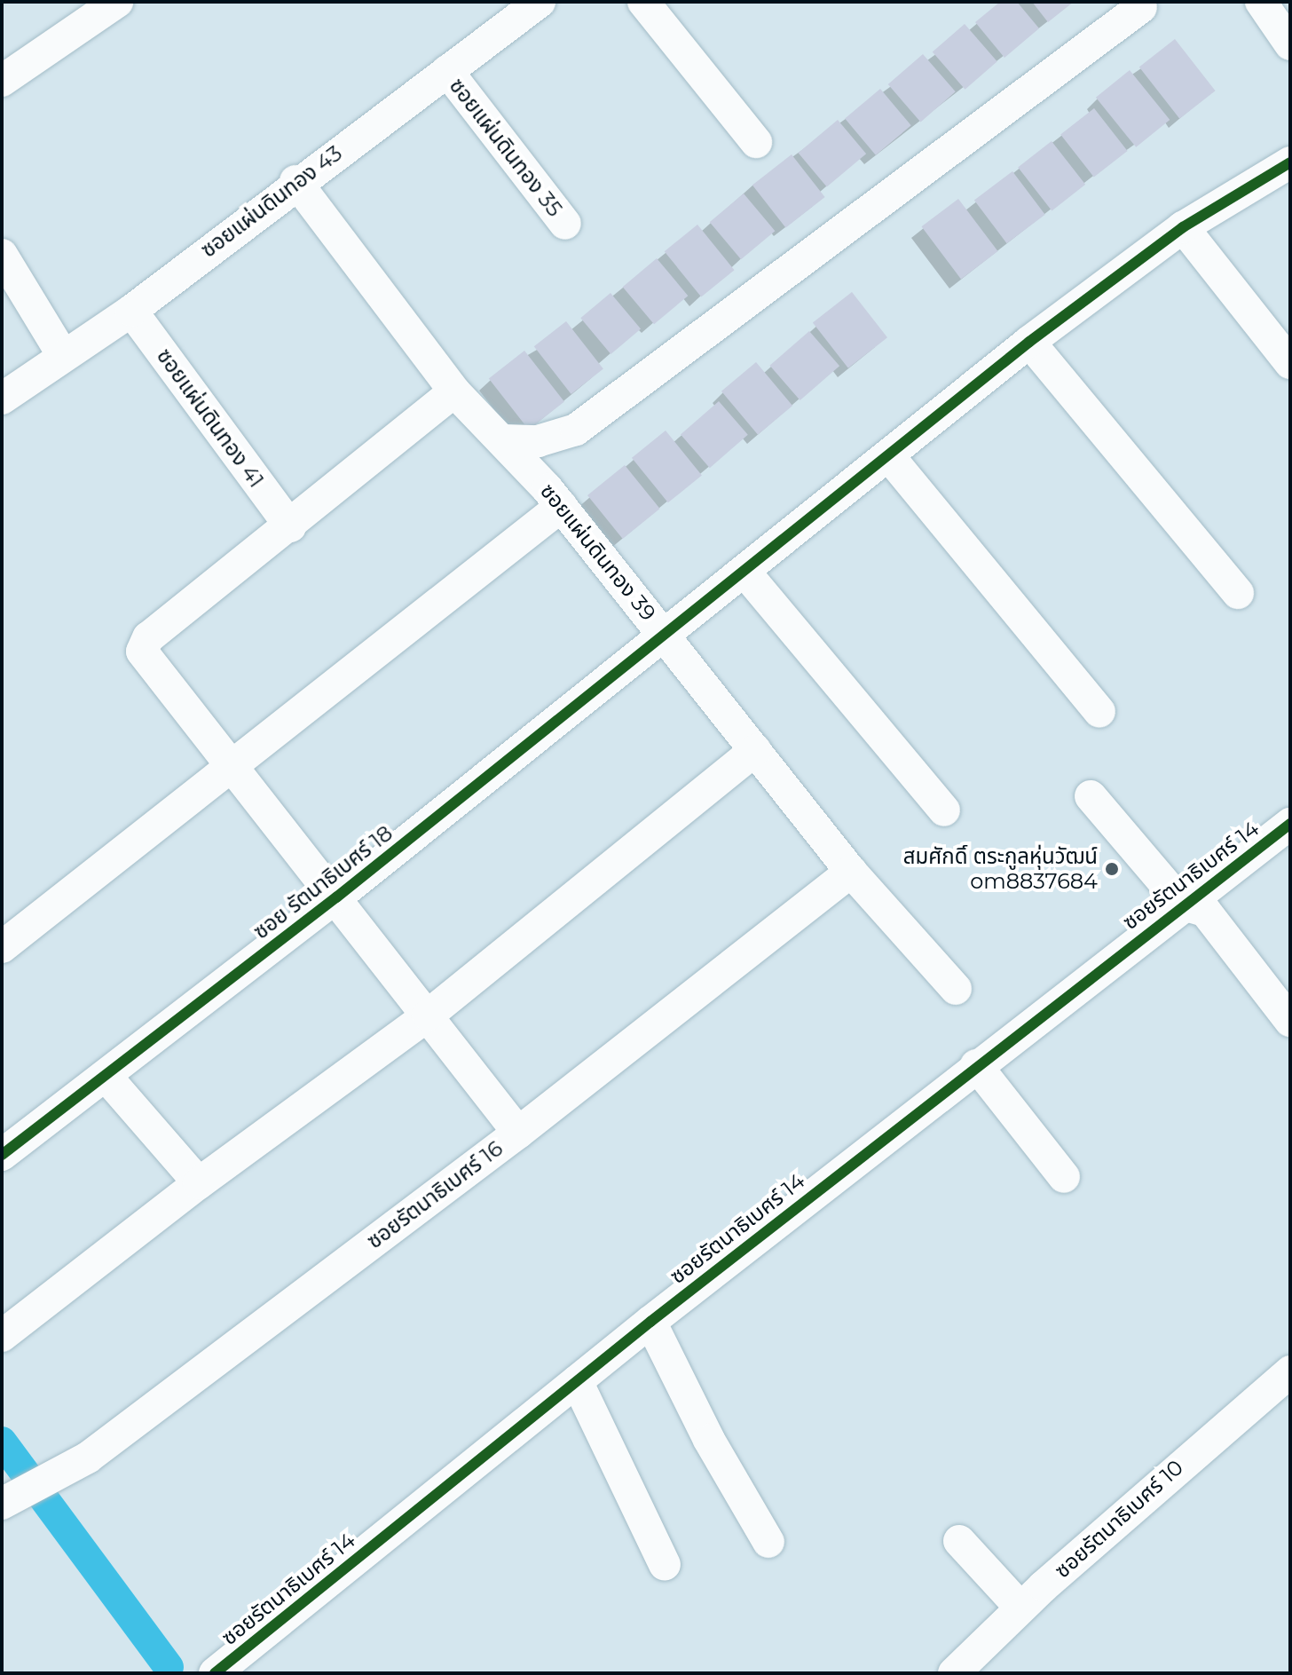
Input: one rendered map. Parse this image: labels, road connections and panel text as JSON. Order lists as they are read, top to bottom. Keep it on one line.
{"streets":{"street":["ซอยแผ่นดินทอง 35","ซอยแผ่นดินทอง 43","ซอยแผ่นดินทอง 41","ซอยแผ่นดินทอง 39","ซอยรัตนาธิเบศร์ 14","ซอย รัตนาธิเบศร์ 18","ซอยรัตนาธิเบศร์ 16","ซอยรัตนาธิเบศร์ 10"]},"crossings":[["ซอยแผ่นดินทอง 35","ซอยแผ่นดินทอง 43"],["ซอยแผ่นดินทอง 43","ซอยแผ่นดินทอง 41"],["ซอยแผ่นดินทอง 43","ซอยแผ่นดินทอง 39"],["ซอยแผ่นดินทอง 39","ซอย รัตนาธิเบศร์ 18"],["ซอยแผ่นดินทอง 39","ซอยรัตนาธิเบศร์ 16"]],"places":["สมศักดิ์ ตระกูลหุ่นวัฒน์ om8837684"]}
